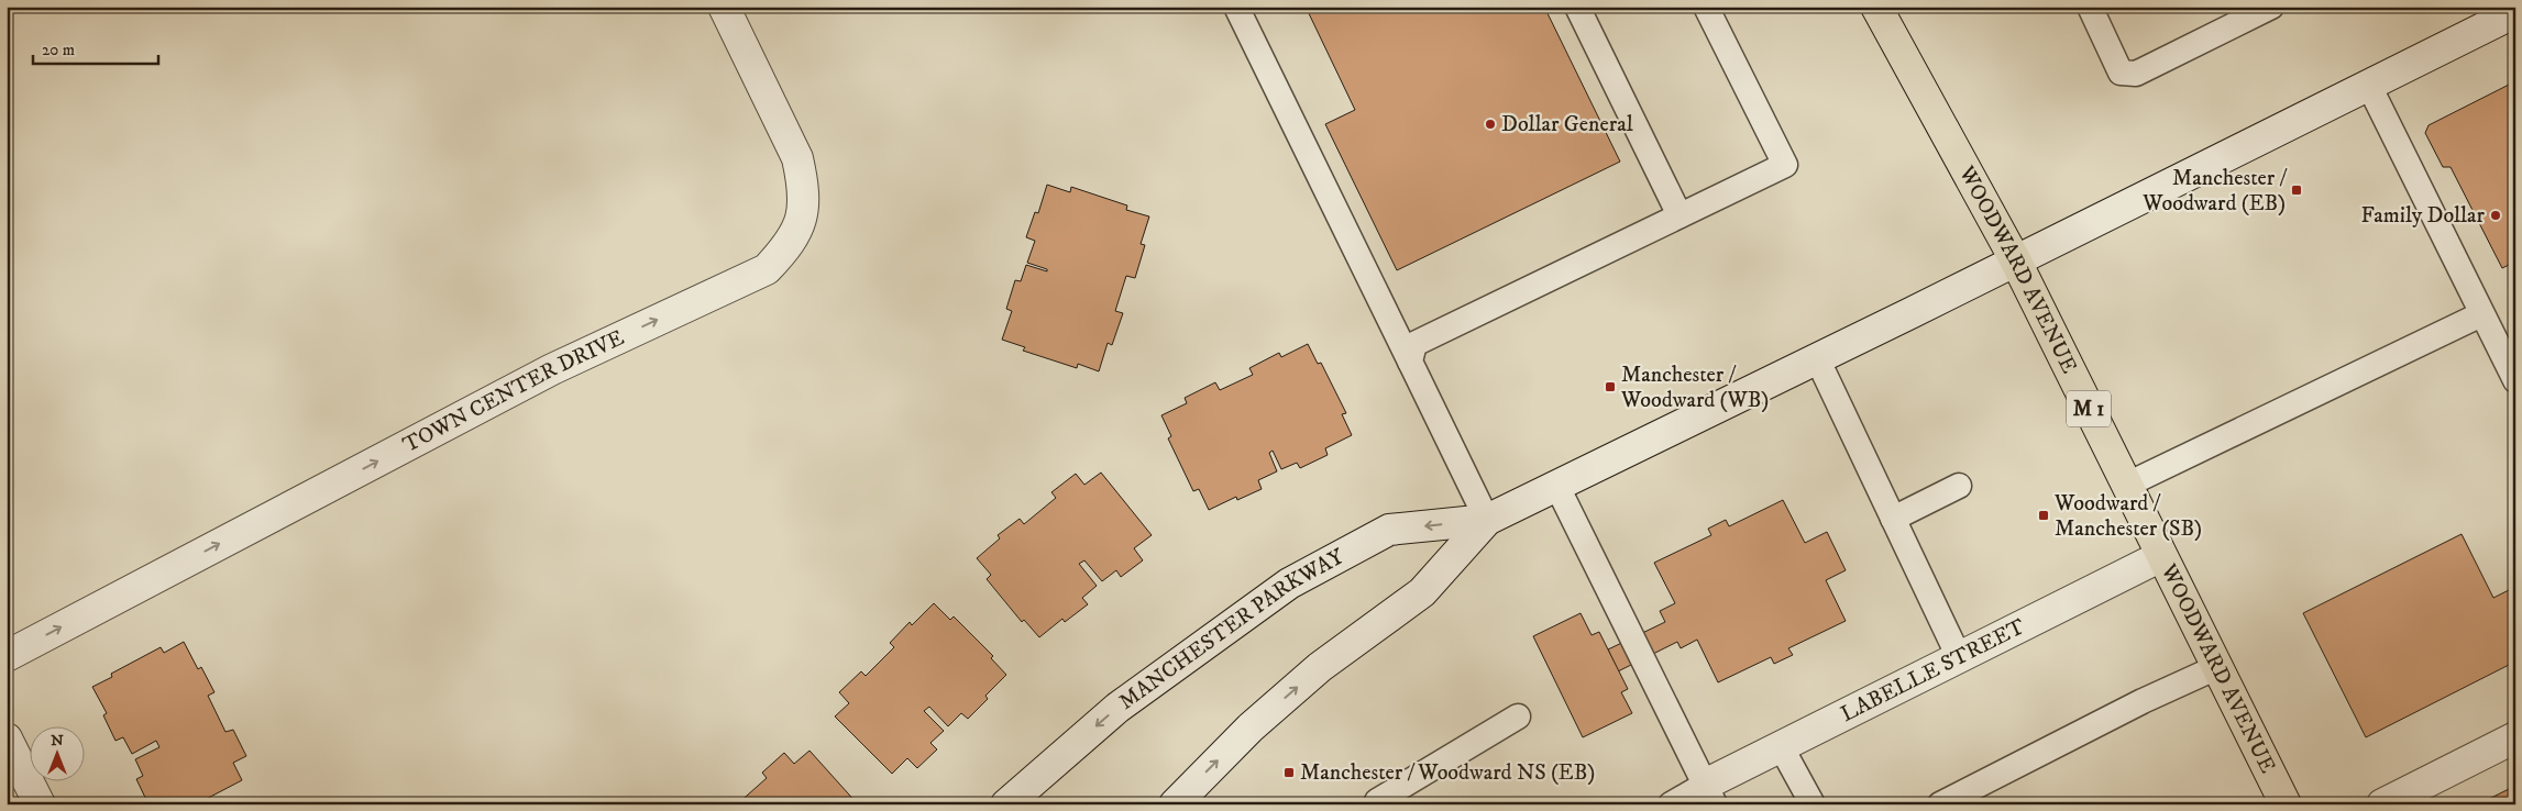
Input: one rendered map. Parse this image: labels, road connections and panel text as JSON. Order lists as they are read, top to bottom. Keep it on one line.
{"streets":{"main road":["WOODWARD AVENUE","M 1"],"street":["TOWN CENTER DRIVE","MANCHESTER PARKWAY","LABELLE STREET"]},"crossings":[["WOODWARD AVENUE","MANCHESTER PARKWAY"],["WOODWARD AVENUE","LABELLE STREET"]],"one_way":["TOWN CENTER DRIVE"],"places":{"other":["Dollar General","Family Dollar"],"transit":["Manchester / Woodward (EB)","Manchester / Woodward (WB)","Woodward / Manchester (SB)","Manchester / Woodward NS (EB)"]},"scale_bar":"20 m","north":"top"}
